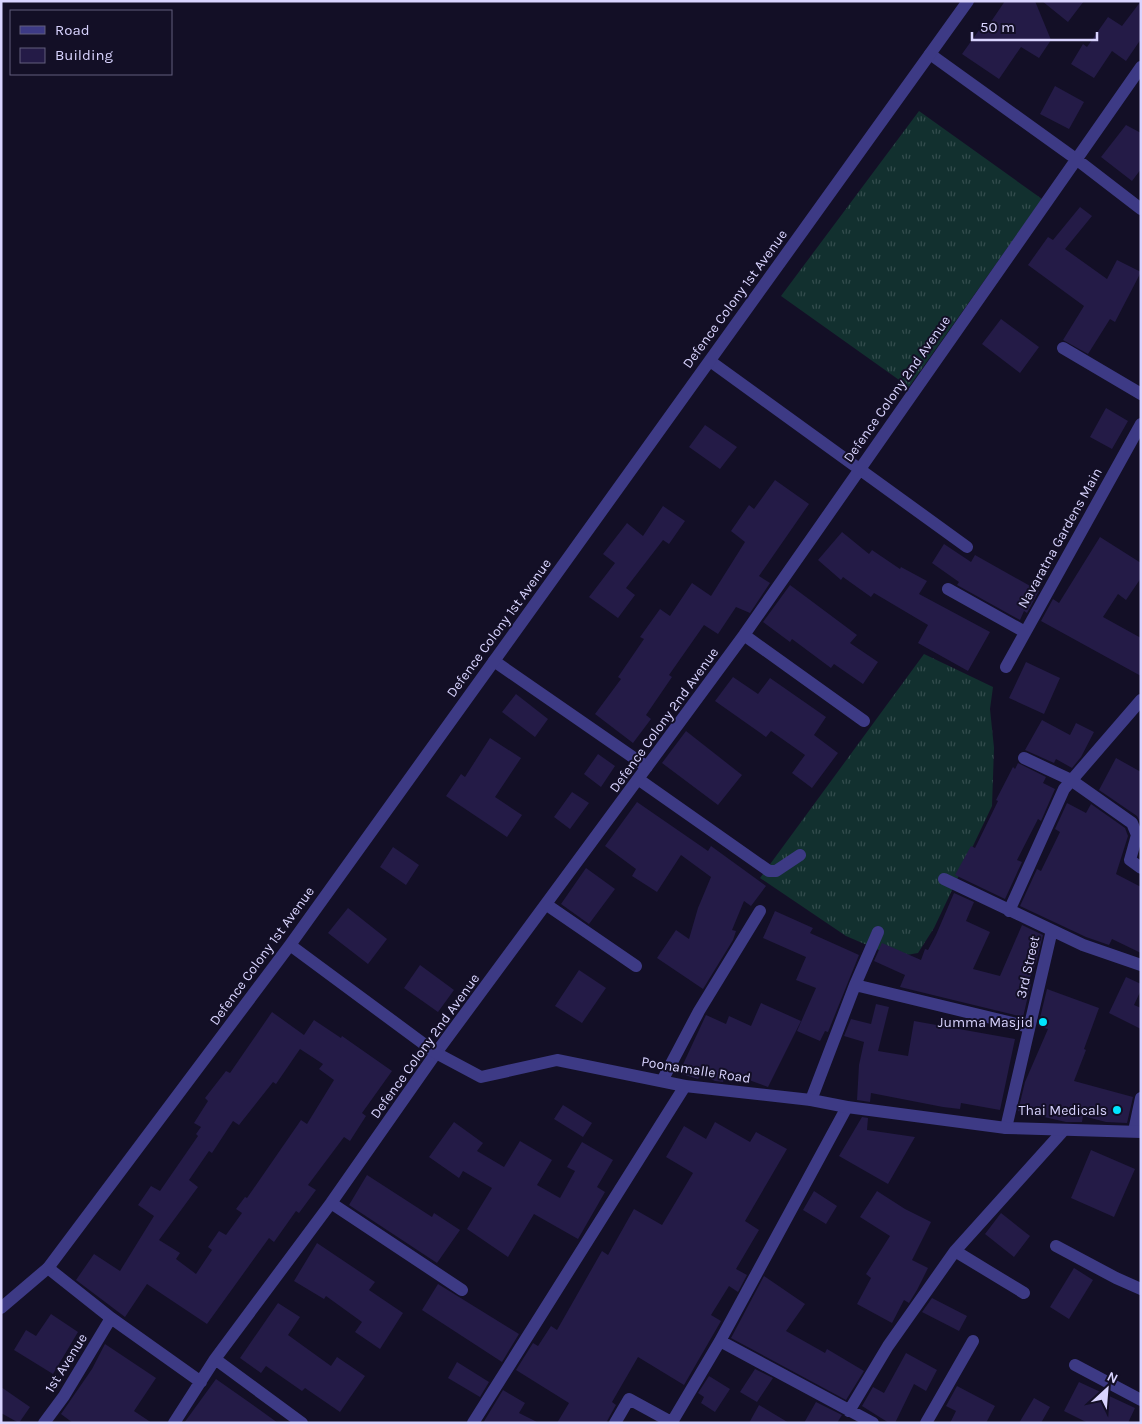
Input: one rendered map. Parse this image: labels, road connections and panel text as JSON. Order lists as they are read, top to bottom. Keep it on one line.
{"streets":{"street":["Defence Colony 1st Avenue","Defence Colony 2nd Avenue","Navaratna Gardens Main","3rd Street","Poonamalle Road","1st Avenue"]},"crossings":[["Defence Colony 1st Avenue","Poonamalle Road"],["Defence Colony 2nd Avenue","Poonamalle Road"],["3rd Street","Poonamalle Road"]],"places":["Jumma Masjid","Thai Medicals"],"legend":["Road","Building"],"scale_bar":"50 m","north":"top right"}
